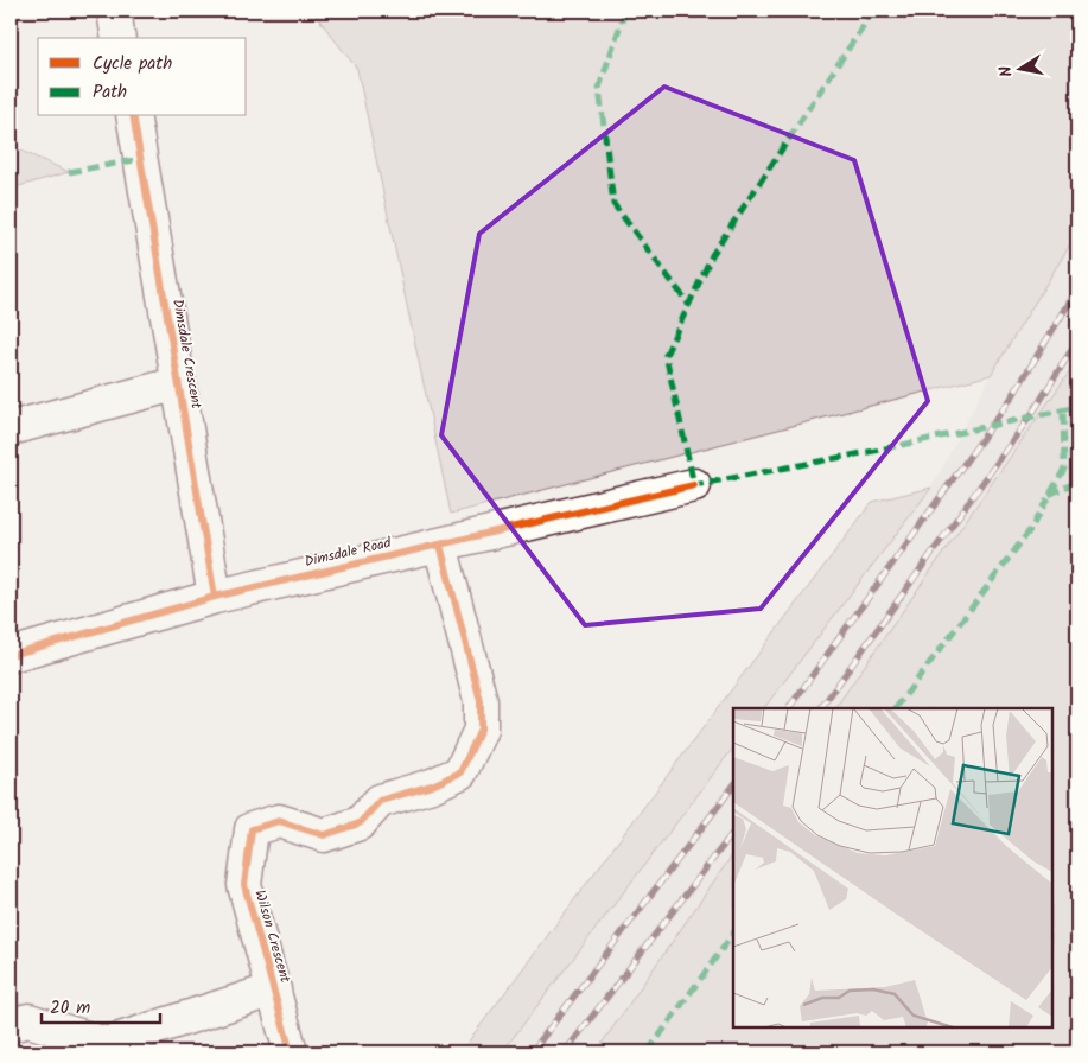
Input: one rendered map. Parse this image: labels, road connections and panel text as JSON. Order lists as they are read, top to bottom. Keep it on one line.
{"streets":{"street":["Dimsdale Crescent","Dimsdale Road","Wilson Crescent"]},"crossings":[["Dimsdale Crescent","Dimsdale Road"],["Dimsdale Road","Wilson Crescent"]],"legend":["Cycle path","Path"],"scale_bar":"20 m","north":"left"}
